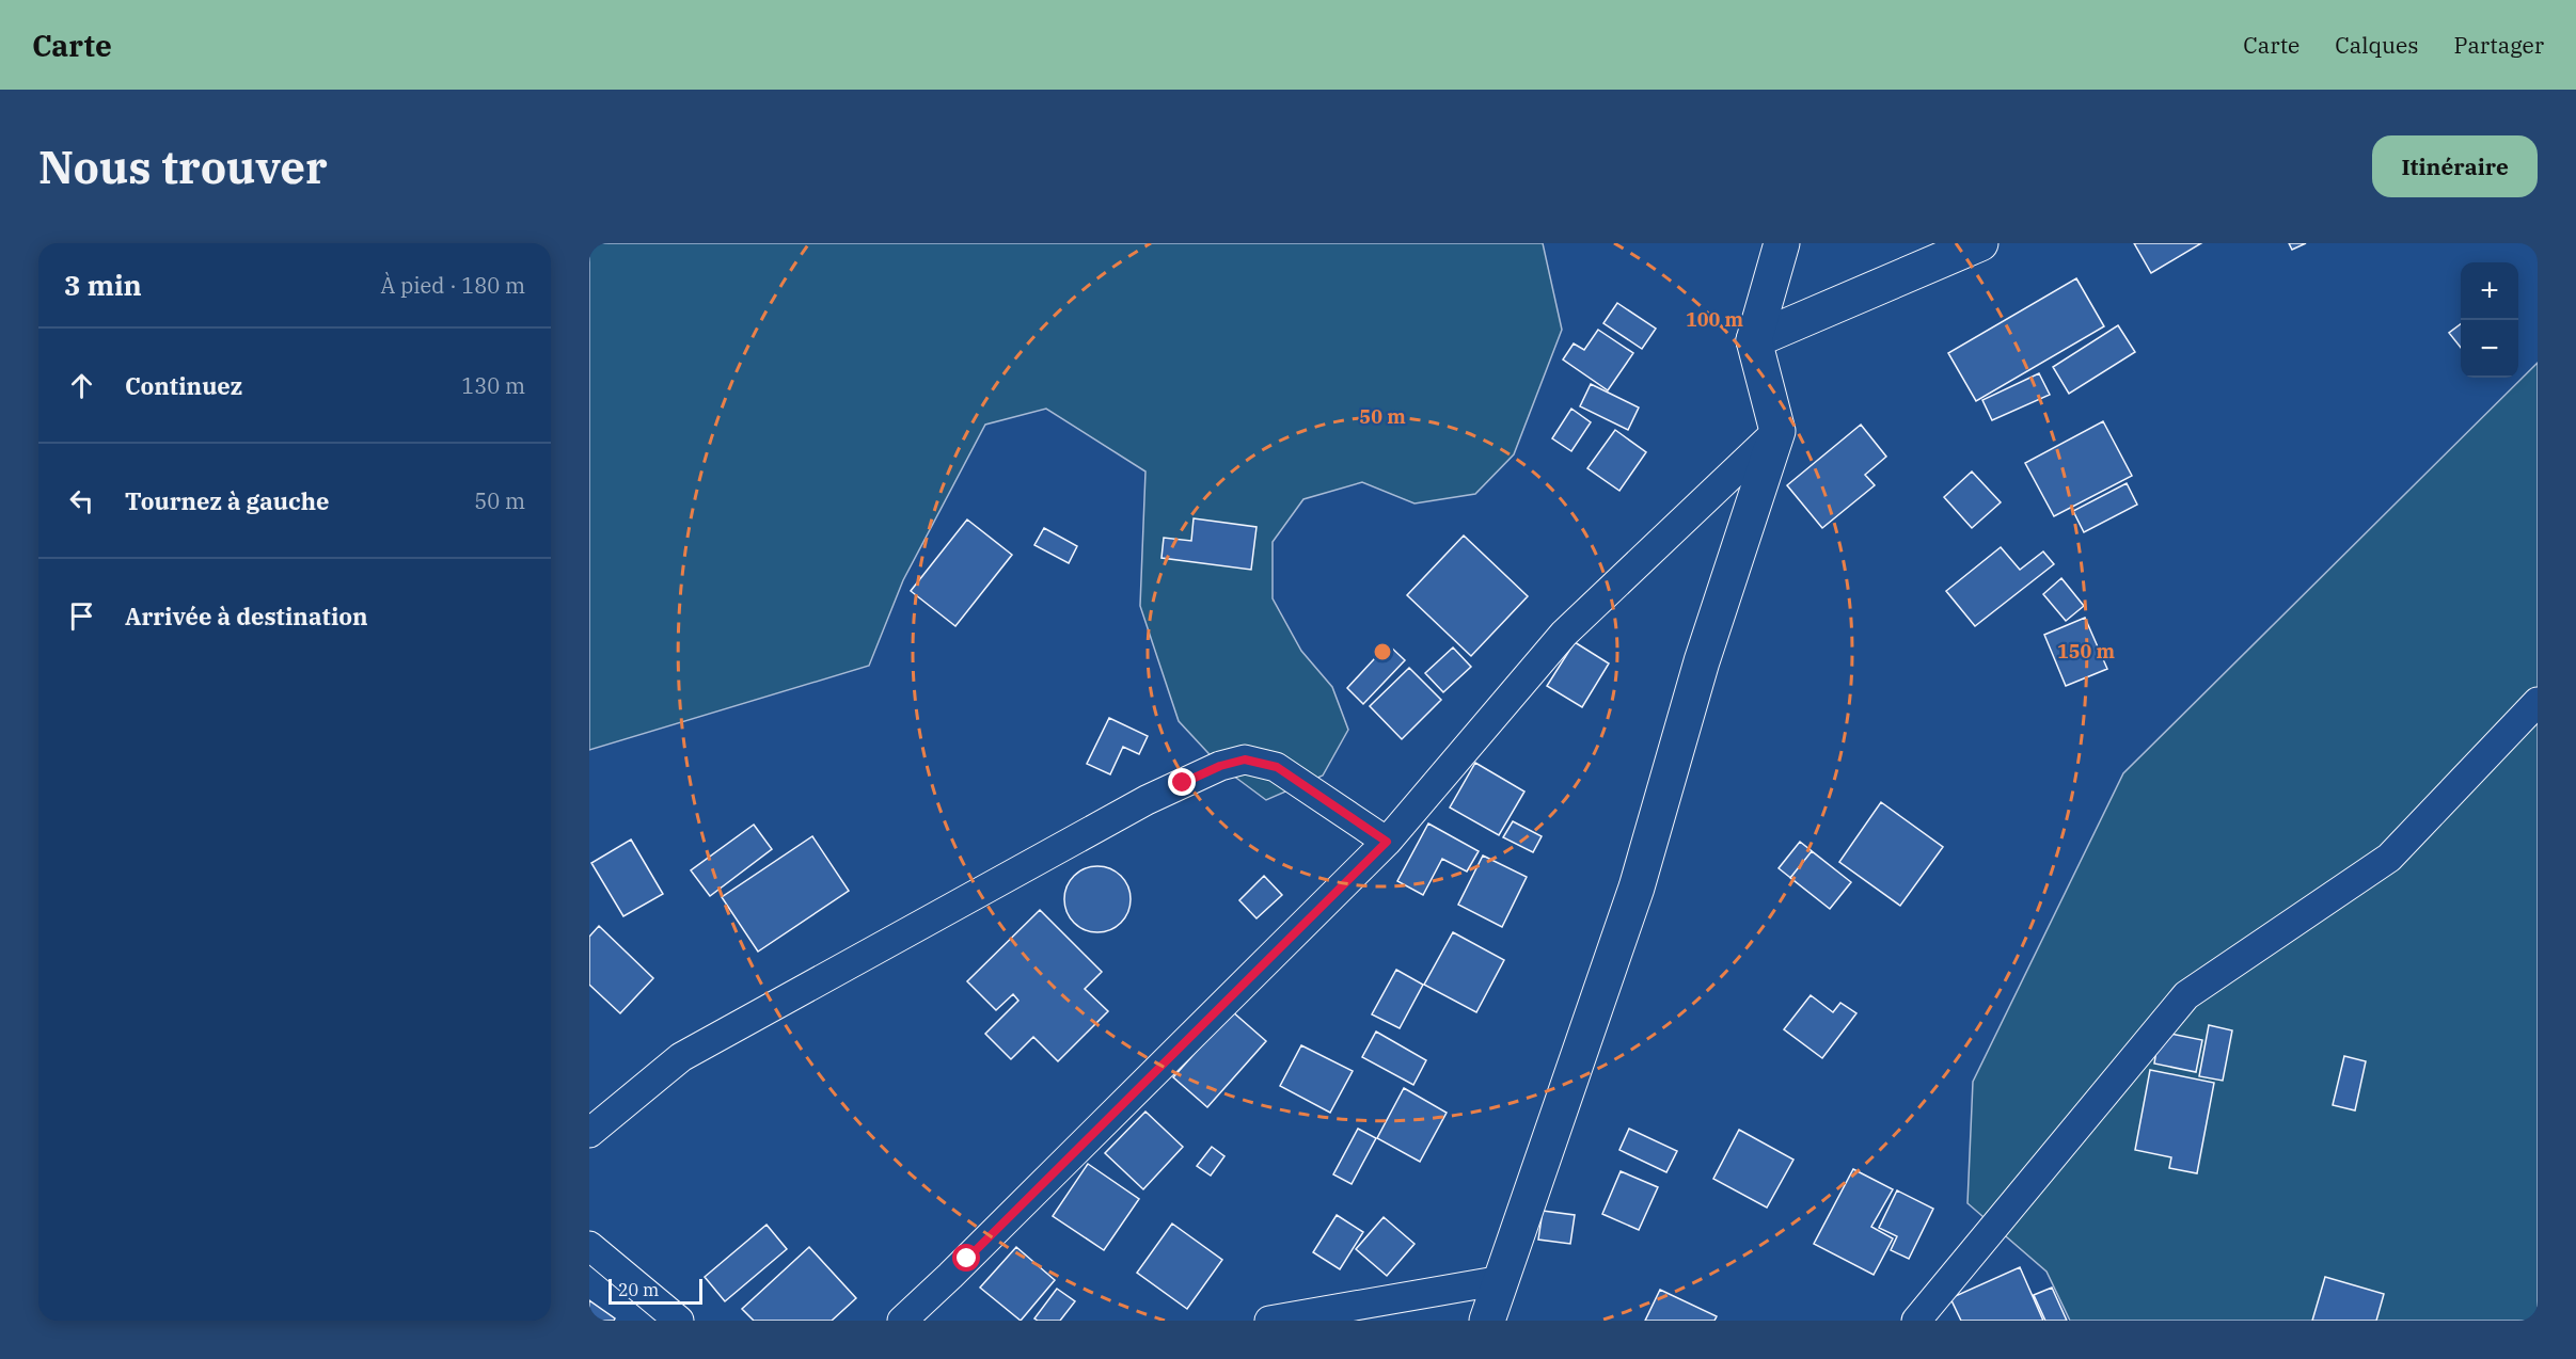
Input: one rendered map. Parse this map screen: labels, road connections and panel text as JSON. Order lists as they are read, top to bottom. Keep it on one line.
{"scale_bar":"20 m","page":{"header":"Carte","nav":["Carte","Calques","Partager"],"buttons":"Itinéraire","title":"Nous trouver","heading":["3 min","À pied · 180 m"],"map_buttons":["+","−"],"list":[["Continuez","130 m"],["Tournez à gauche","50 m"],"Arrivée à destination"],"scale":"20 m"},"rings":["100 m","50 m","150 m"]}
